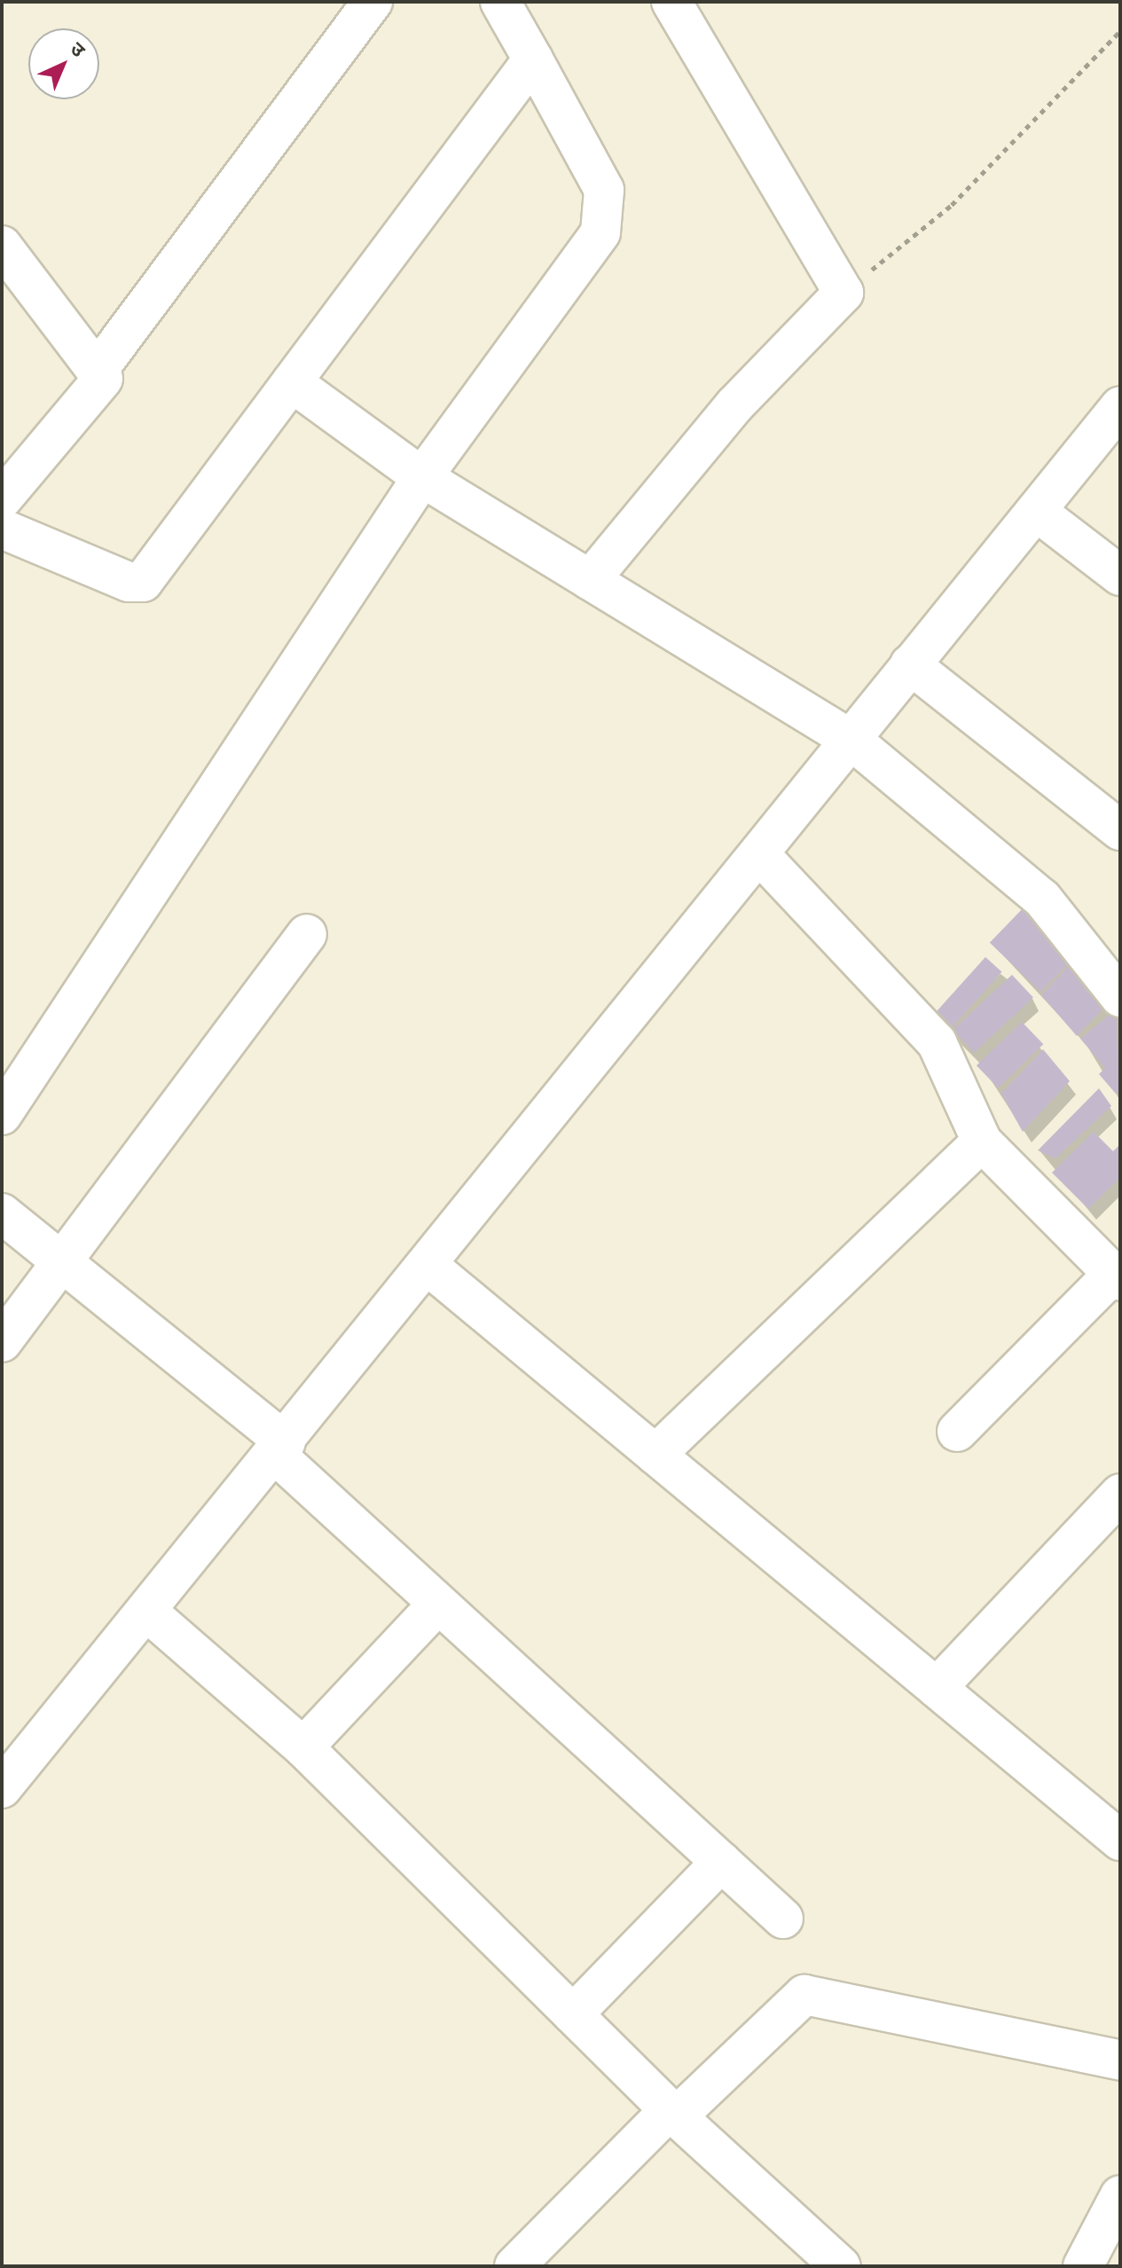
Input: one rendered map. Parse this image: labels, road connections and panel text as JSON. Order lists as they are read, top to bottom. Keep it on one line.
{"north":"top right"}
